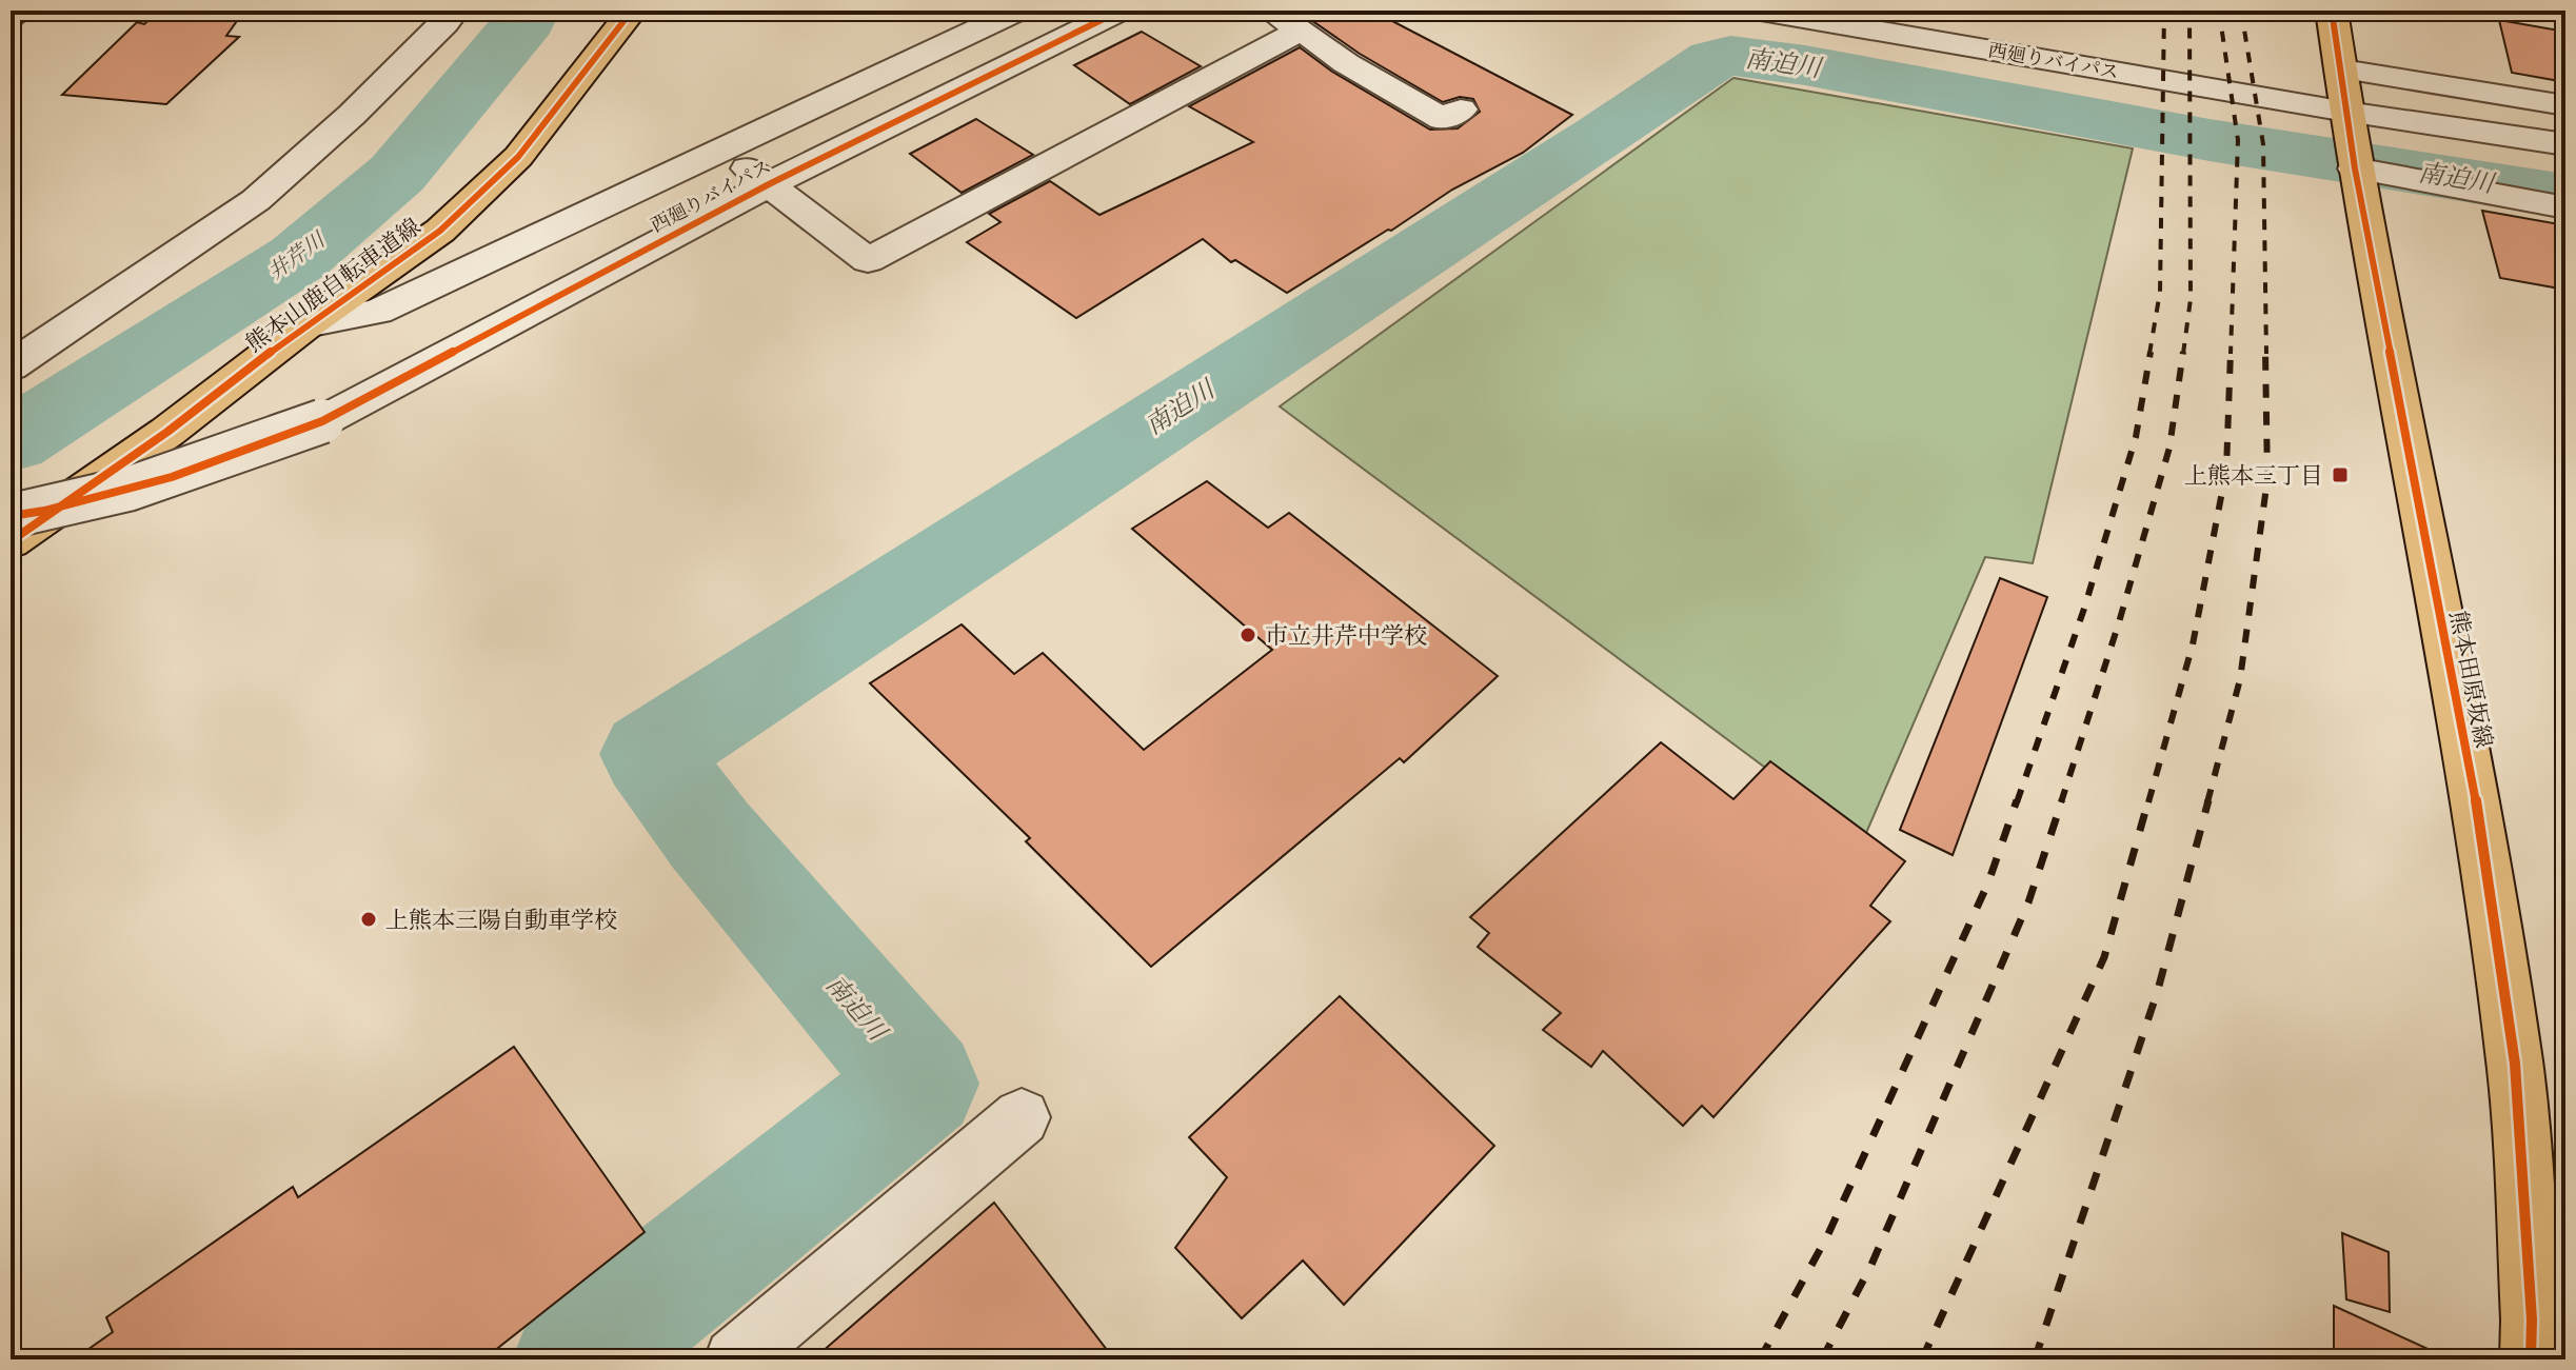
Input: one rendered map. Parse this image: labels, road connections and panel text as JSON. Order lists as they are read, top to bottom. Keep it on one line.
{"streets":{"main road":["熊本山鹿自転車道線","熊本田原坂線"],"street":["西廻りバイパス"]},"crossings":[["西廻りバイパス","熊本田原坂線"]],"water":["南迫川","井芹川"],"places":{"transit":["上熊本三丁目"],"other":["市立井芹中学校","上熊本三陽自動車学校"]}}
